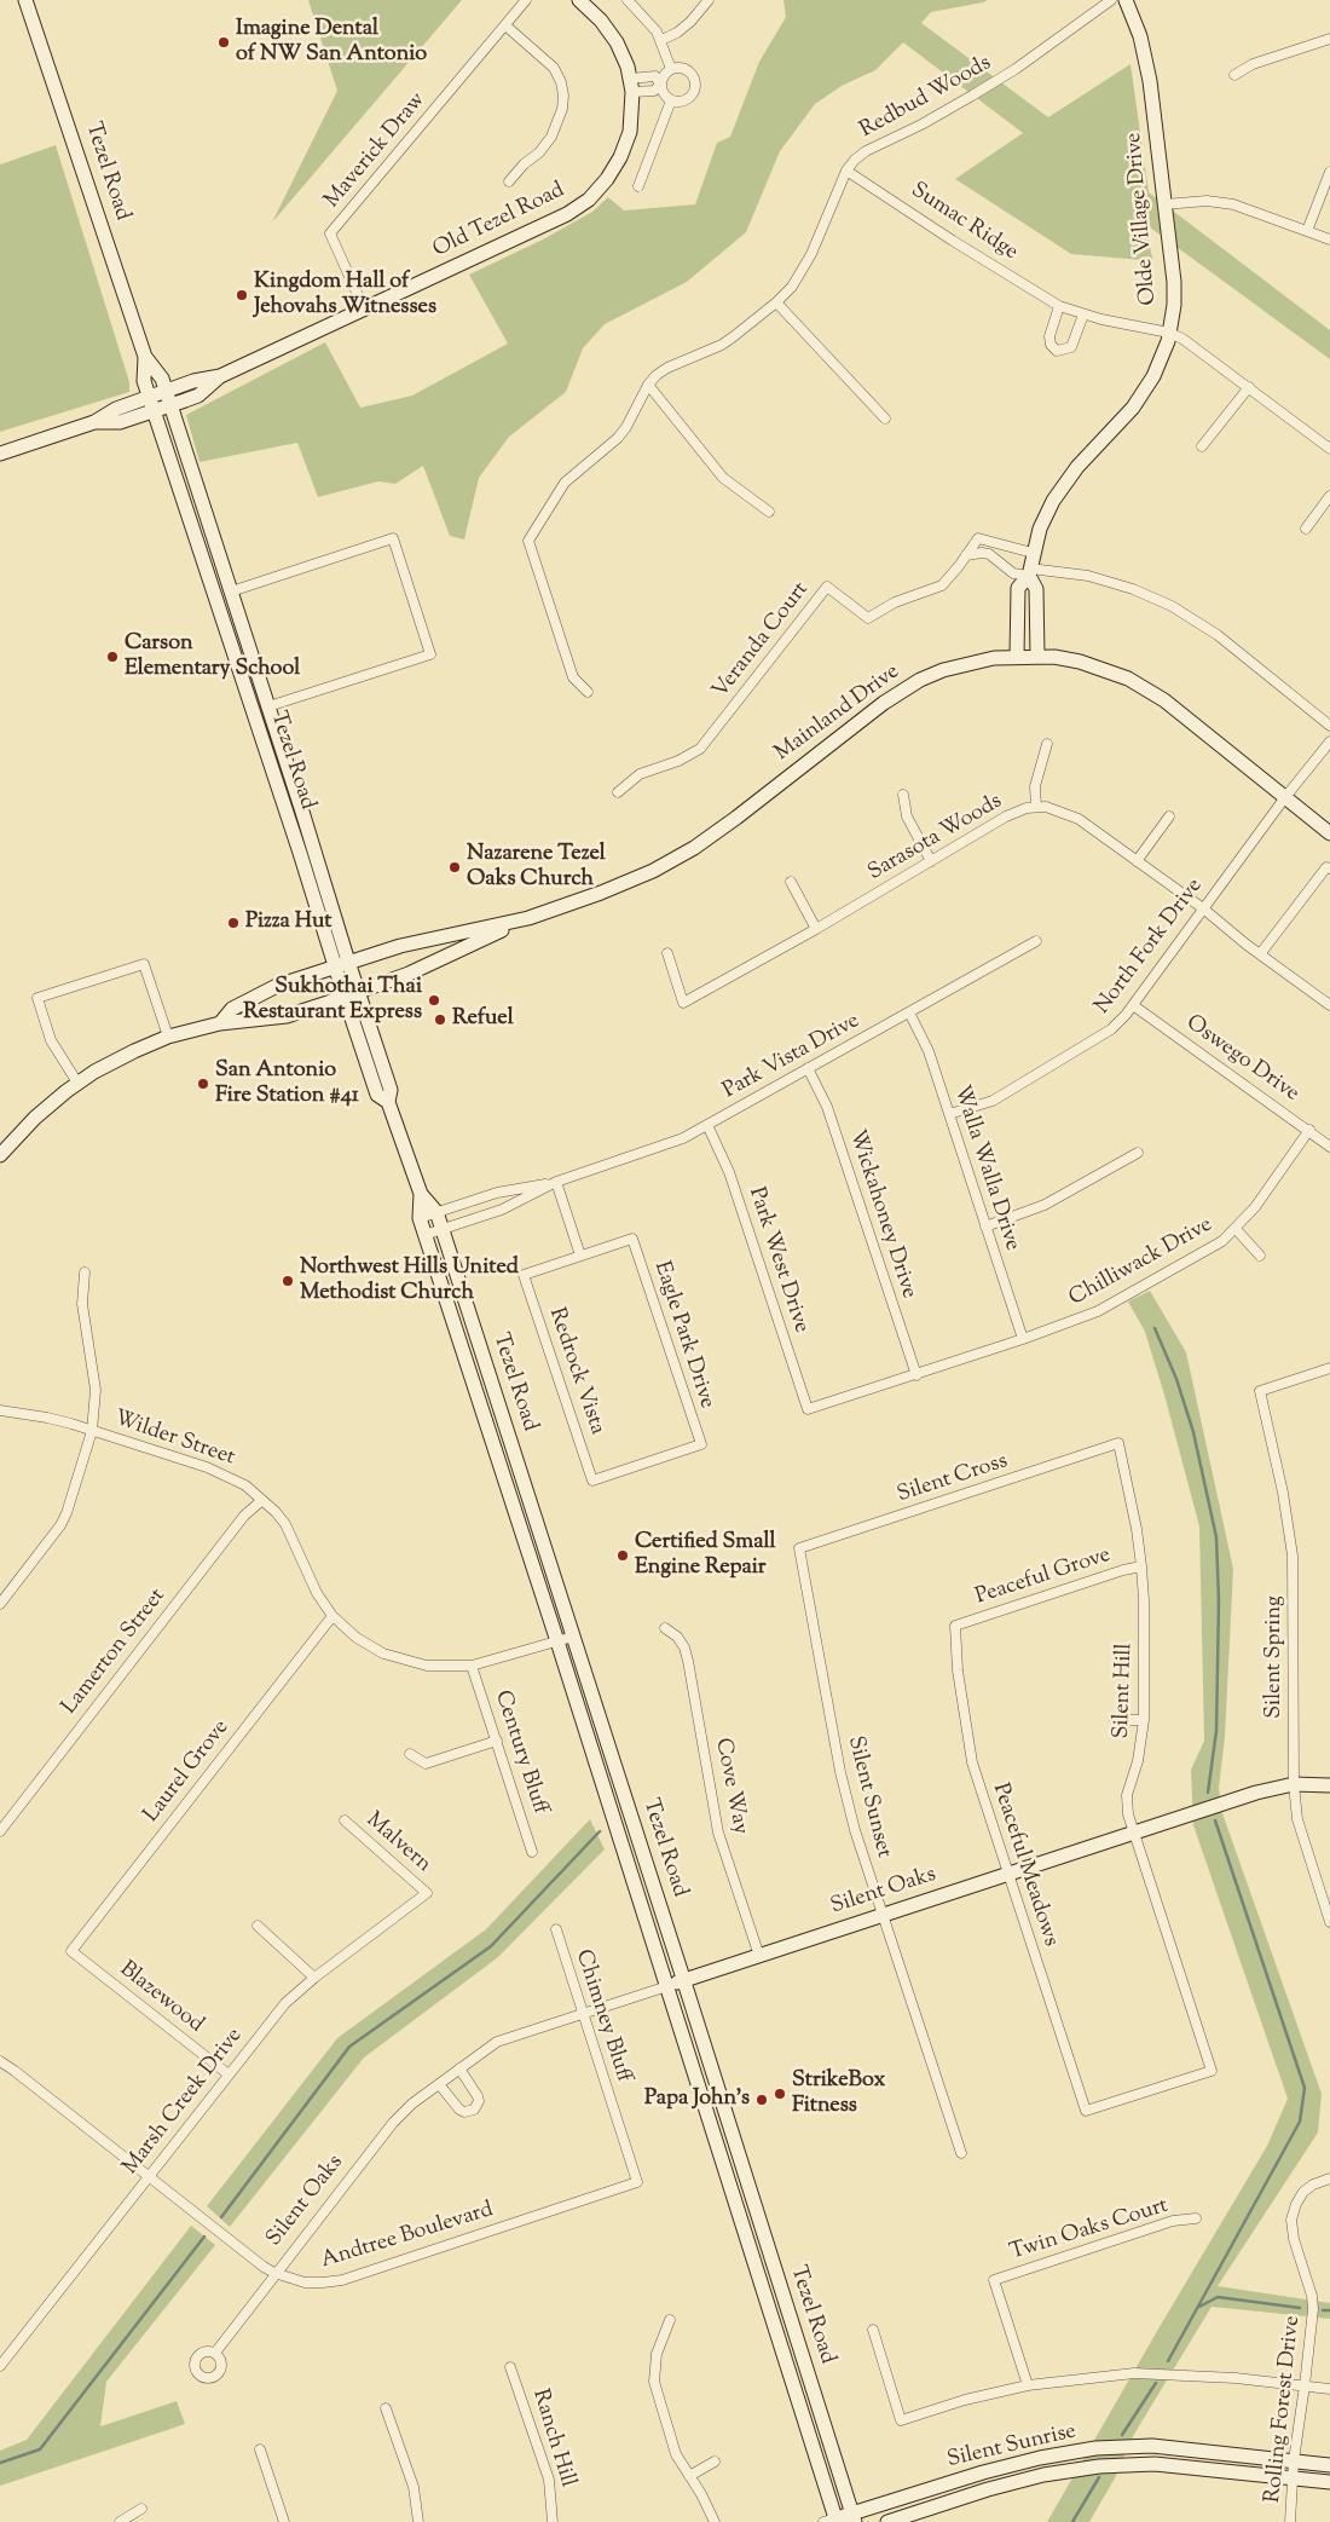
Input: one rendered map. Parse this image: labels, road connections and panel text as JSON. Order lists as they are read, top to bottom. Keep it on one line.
{"streets":{"main road":["Tezel Road","Olde Village Drive","Old Tezel Road","Mainland Drive","Silent Oaks","Silent Sunrise"],"street":["Redbud Woods","Maverick Draw","Sumac Ridge","Veranda Court","Sarasota Woods","North Fork Drive","Park Vista Drive","Oswego Drive","Walla Walla Drive","Wickahoney Drive","Park West Drive","Chilliwack Drive","Eagle Park Drive","Redrock Vista","Wilder Street","Silent Cross","Peaceful Grove","Lamerton Street","Silent Spring","Silent Hill","Century Bluff","Laurel Grove","Cove Way","Silent Sunset","Malvern","Peaceful Meadows","Blazewood","Chimney Bluff","Marsh Creek Drive","Twin Oaks Court","Andtree Boulevard","Rolling Forest Drive","Ranch Hill"]},"crossings":[["Redbud Woods","Sumac Ridge"],["Maverick Draw","Old Tezel Road"],["Tezel Road","Old Tezel Road"],["Tezel Road","Mainland Drive"],["Tezel Road","Park Vista Drive"],["Tezel Road","Wilder Street"],["Tezel Road","Silent Oaks"],["Tezel Road","Silent Sunrise"],["Olde Village Drive","Sumac Ridge"],["Olde Village Drive","Veranda Court"],["Olde Village Drive","Mainland Drive"],["Mainland Drive","North Fork Drive"],["Sarasota Woods","North Fork Drive"],["North Fork Drive","Oswego Drive"],["North Fork Drive","Walla Walla Drive"],["Park Vista Drive","Walla Walla Drive"],["Park Vista Drive","Wickahoney Drive"],["Park Vista Drive","Park West Drive"],["Oswego Drive","Chilliwack Drive"],["Walla Walla Drive","Chilliwack Drive"],["Wickahoney Drive","Chilliwack Drive"],["Park West Drive","Chilliwack Drive"],["Eagle Park Drive","Redrock Vista"],["Wilder Street","Lamerton Street"],["Wilder Street","Century Bluff"],["Wilder Street","Laurel Grove"],["Silent Cross","Silent Hill"],["Silent Cross","Silent Sunset"],["Peaceful Grove","Silent Hill"],["Peaceful Grove","Peaceful Meadows"],["Silent Spring","Silent Oaks"],["Silent Hill","Peaceful Meadows"],["Silent Hill","Silent Oaks"],["Laurel Grove","Blazewood"],["Cove Way","Silent Oaks"],["Silent Sunset","Silent Oaks"],["Malvern","Marsh Creek Drive"],["Peaceful Meadows","Silent Oaks"],["Silent Oaks","Chimney Bluff"],["Silent Oaks","Andtree Boulevard"],["Blazewood","Marsh Creek Drive"],["Chimney Bluff","Andtree Boulevard"],["Marsh Creek Drive","Andtree Boulevard"],["Rolling Forest Drive","Silent Sunrise"]],"places":["Imagine Dental of NW San Antonio","Kingdom Hall of Jehovahs Witnesses","Carson Elementary School","Nazarene Tezel Oaks Church","Pizza Hut","Sukhothai Thai Restaurant Express","Refuel","San Antonio Fire Station #41","Northwest Hills United Methodist Church","Certified Small Engine Repair","StrikeBox Fitness","Papa John's"]}
